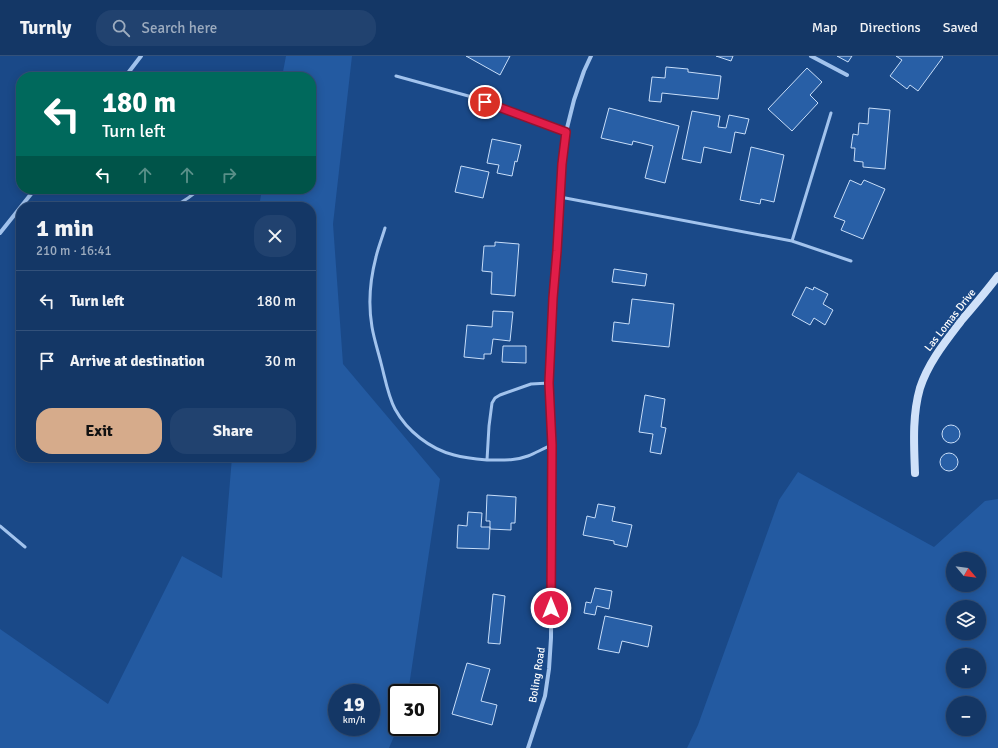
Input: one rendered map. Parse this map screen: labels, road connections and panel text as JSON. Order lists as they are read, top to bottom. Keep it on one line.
{"streets":{"street":["Las Lomas Drive","Boling Road"]},"north":"bottom right","page":{"header":"Turnly","search":"Search here","nav":["Map","Directions","Saved"],"turn":["180 m","Turn left"],"heading":["1 min","210 m · 16:41"],"list":[{"name":"Turn left","value":"180 m"},{"name":"Arrive at destination","value":"30 m"}],"buttons":["Exit","Share"],"map_buttons":["+","−"],"speed":"19 km/h","limit":"30"}}
